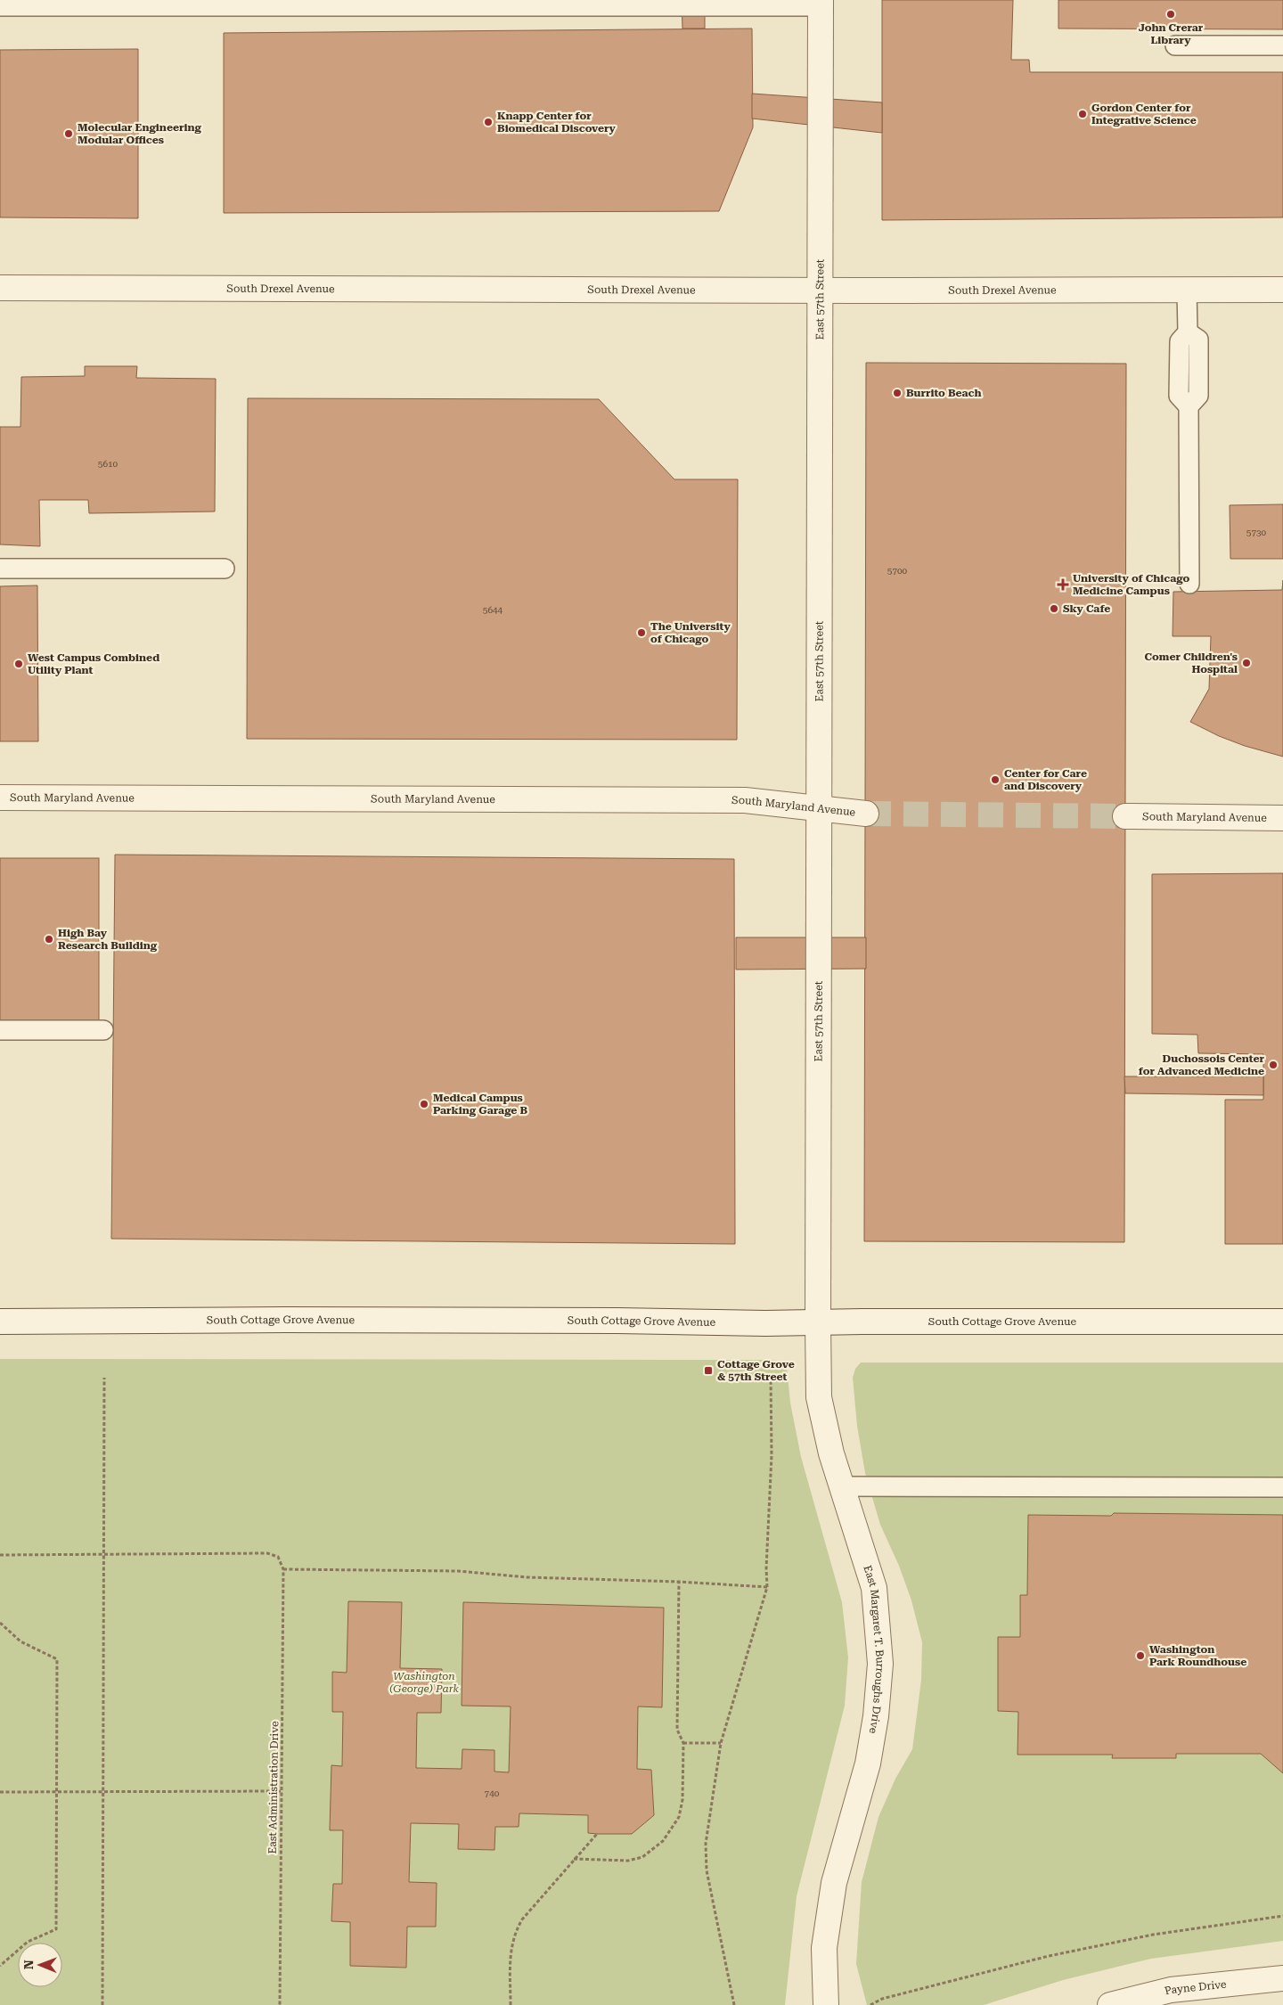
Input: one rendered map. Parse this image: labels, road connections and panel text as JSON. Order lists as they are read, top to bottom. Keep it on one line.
{"streets":{"street":["South Drexel Avenue","East 57th Street","South Maryland Avenue","South Cottage Grove Avenue","East Margaret T. Burroughs Drive","Payne Drive"],"path":["East Administration Drive"]},"crossings":[["South Drexel Avenue","East 57th Street"],["East 57th Street","South Maryland Avenue"],["East 57th Street","South Cottage Grove Avenue"],["East 57th Street","East Margaret T. Burroughs Drive"],["South Cottage Grove Avenue","East Margaret T. Burroughs Drive"]],"parks":["Washington (George) Park"],"places":{"other":["John Crerar Library","Gordon Center for Integrative Science","Knapp Center for Biomedical Discovery","Molecular Engineering Modular Offices","Burrito Beach","Sky Cafe","The University of Chicago","Comer Children's Hospital","West Campus Combined Utility Plant","Center for Care and Discovery","High Bay Research Building","Duchossois Center for Advanced Medicine","Medical Campus Parking Garage B","Washington Park Roundhouse"],"health":["University of Chicago Medicine Campus"],"transit":["Cottage Grove & 57th Street"]},"house_numbers":["5610","5730","5700","5644","740"],"north":"left"}
